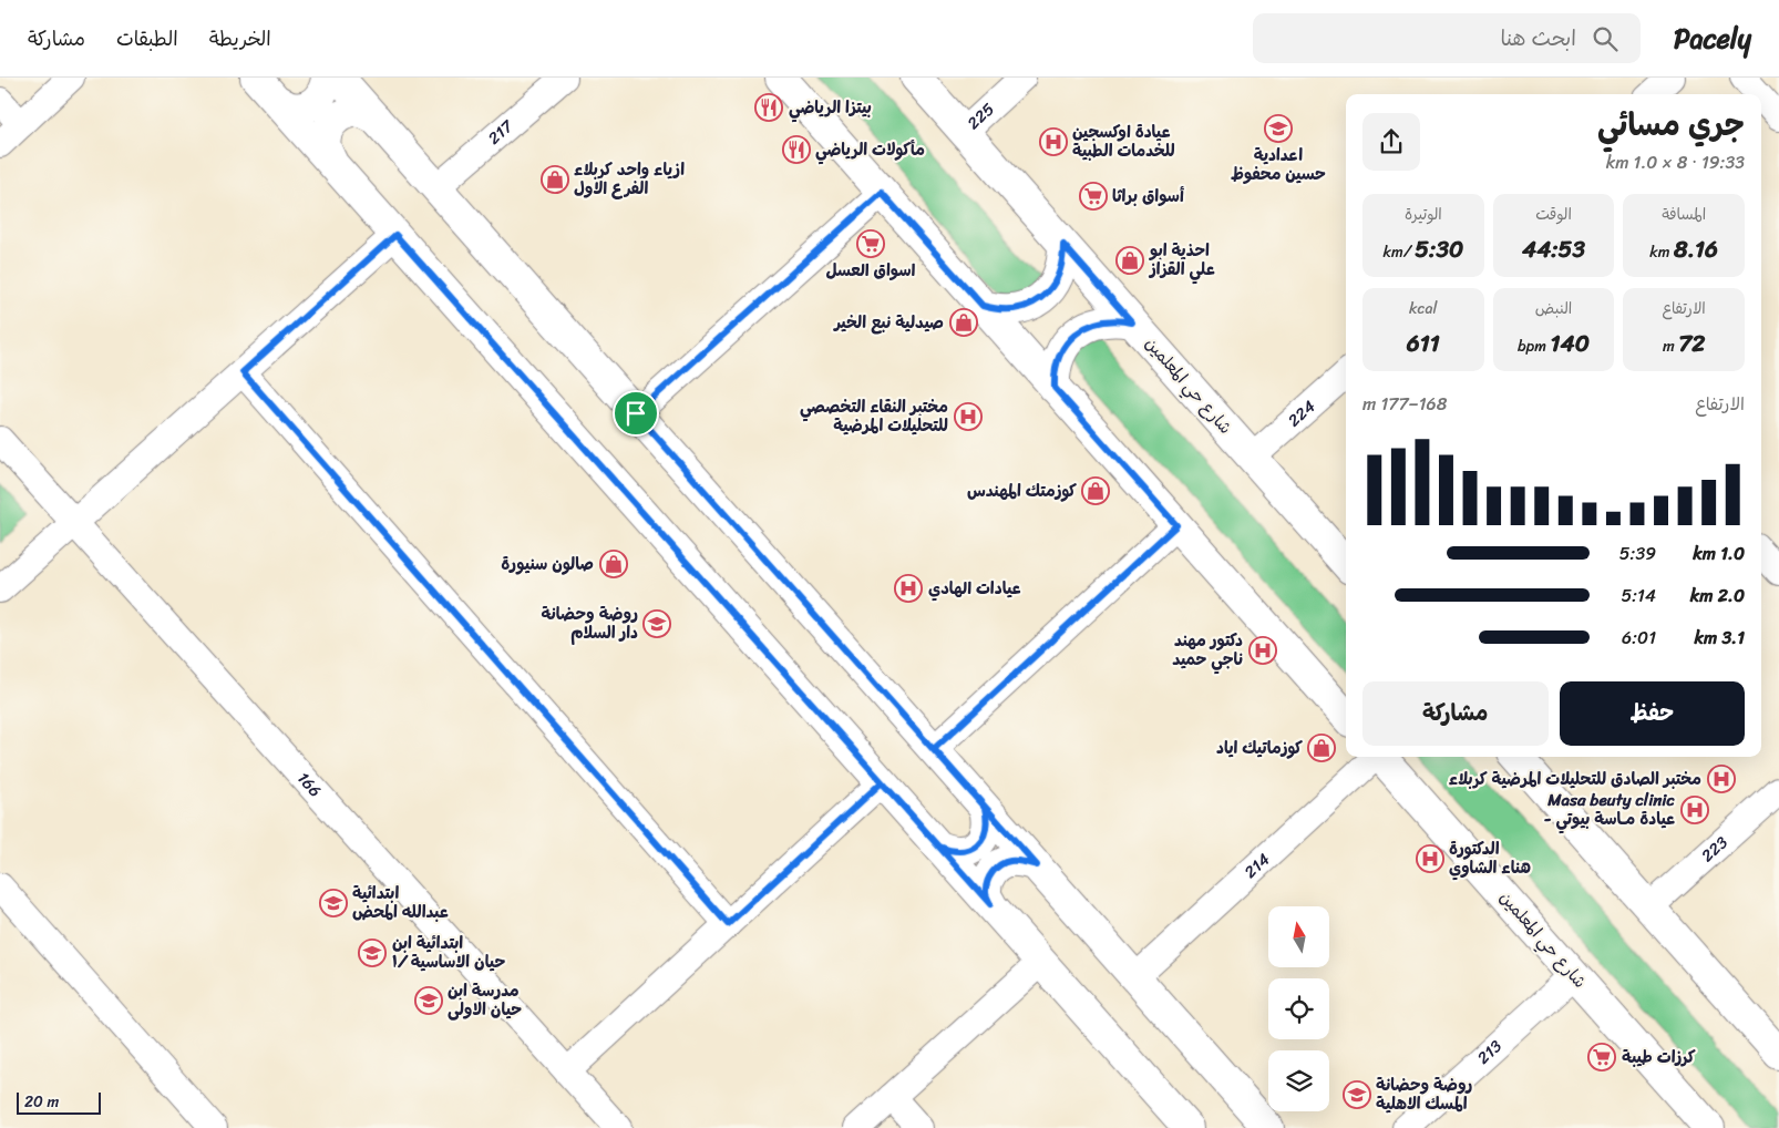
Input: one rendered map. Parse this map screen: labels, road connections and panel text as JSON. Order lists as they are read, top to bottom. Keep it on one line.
{"streets":{"street":["225","217","شارع حي المعلمين","224","166","223","214","213"]},"crossings":[["225","شارع حي المعلمين"],["شارع حي المعلمين","224"],["شارع حي المعلمين","213"]],"places":{"restaurant":["بيتزا الرياضي","مأكولات الرياضي"],"school or university":["اعدادية حسين محفوظ","روضة وحضانة دار السلام","ابتدائية عبدالله المحض","ابتدائية ابن حيان الاساسية /١","مدرسة ابن حيان الاولى","روضة وحضانة المسك الاهلية"],"hospital":["عيادة اوكسجين للخدمات الطبية","مختبر النقاء التخصصي للتحليلات المرضية","عيادات الهادي","دكتور مهند ناجي حميد","مختبر الصادق للتحليلات المرضية كربلاء","Masa beuty clinic - عيادة مـاسة بيوتي","الدكتورة هناء الشاوي"],"shop":["ازياء واحد كربلاء الفرع الاول","احذية ابو علي القزاز","صيدلية نبع الخير","كوزمتك المهندس","صالون سنيورة","كوزماتيك اياد"],"supermarket":["أسواق براثا","اسواق العسل","كرزات طيبة"]},"scale_bar":"20 m","north":"top","page":{"header":"Pacely","search":"ابحث هنا","nav":["الخريطة","الطبقات","مشاركة"],"heading":["جري مسائي","19:33 · 8 × 1.0 km"],"stats":[["المسافة","8.16 km"],["الوقت","44:53"],["الوتيرة","5:30 /km"],["الارتفاع","72 m"],["النبض","140 bpm"],["kcal","611"]],"chart":["الارتفاع","168–177 m"],"list":[{"name":"1.0 km","note":"5:39"},{"name":"2.0 km","note":"5:14"},{"name":"3.1 km","note":"6:01"}],"buttons":["حفظ","مشاركة"],"scale":"20 m"}}
